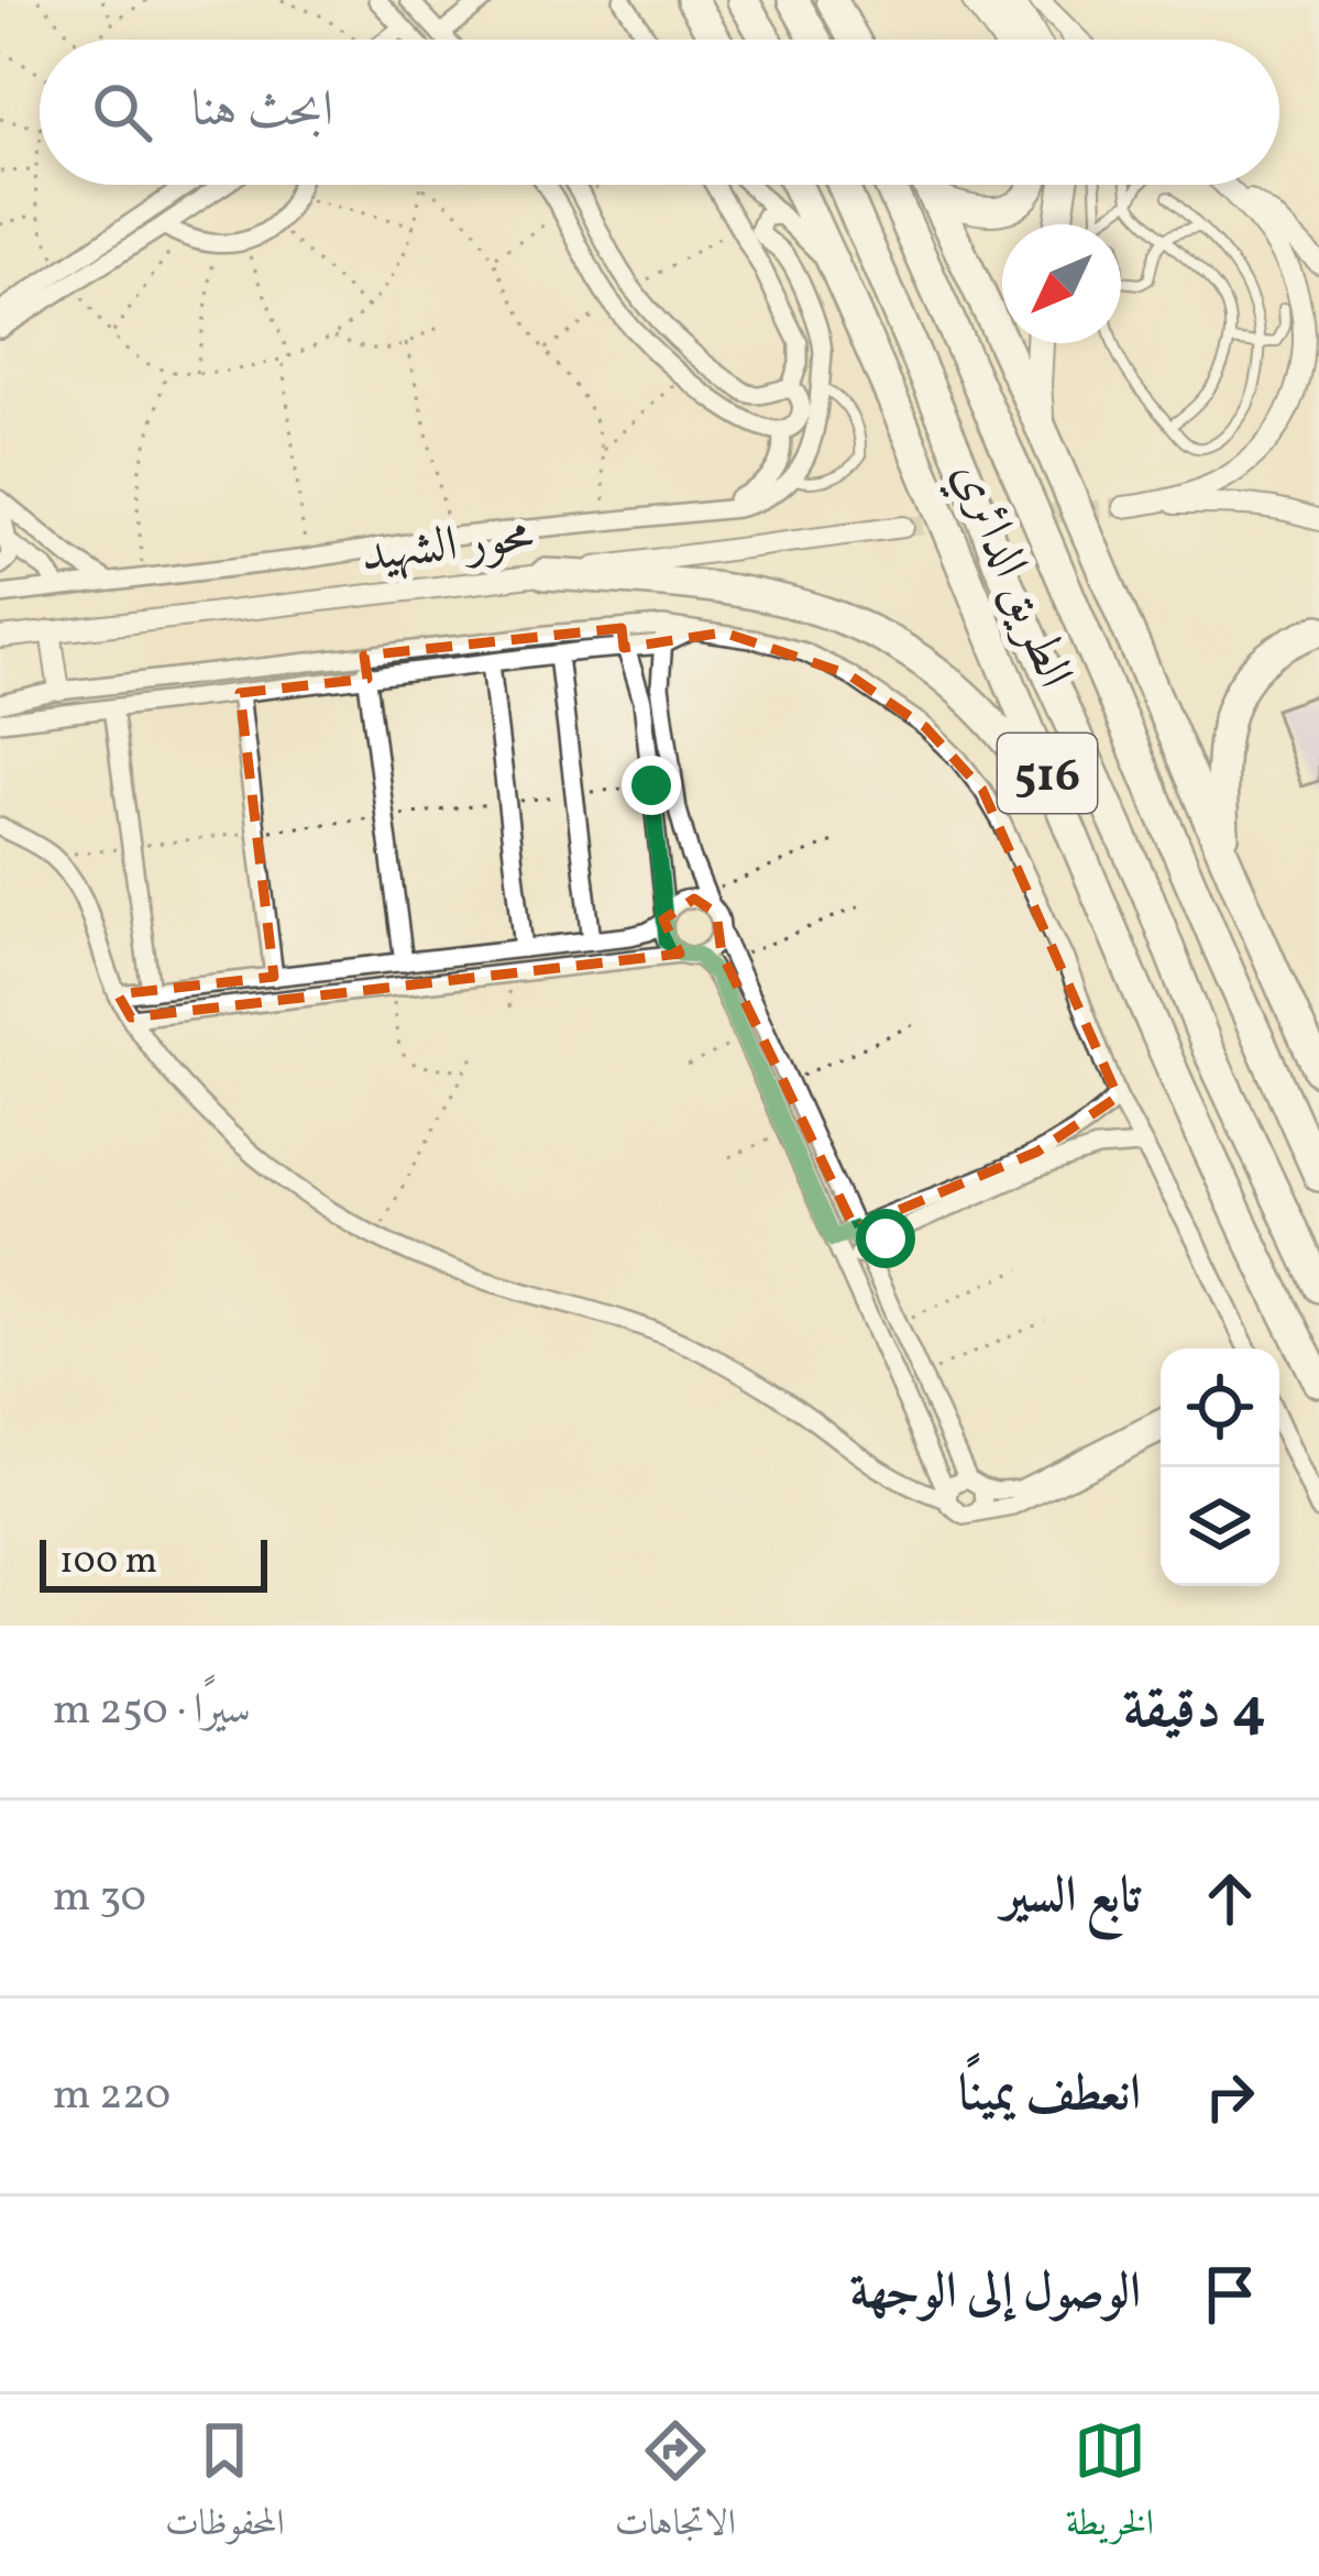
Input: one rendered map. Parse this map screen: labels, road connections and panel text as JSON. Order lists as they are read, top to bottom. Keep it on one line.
{"streets":{"highway":["الطريق الدائري","516"],"street":["محور الشهيد"]},"scale_bar":"100 m","north":"bottom left","page":{"search":"ابحث هنا","scale":"100 m","heading":["4 دقيقة","سيرًا · 250 m"],"list":[["تابع السير","30 m"],["انعطف يمينًا","220 m"],"الوصول إلى الوجهة"],"nav":["الخريطة","الاتجاهات","المحفوظات"]}}
